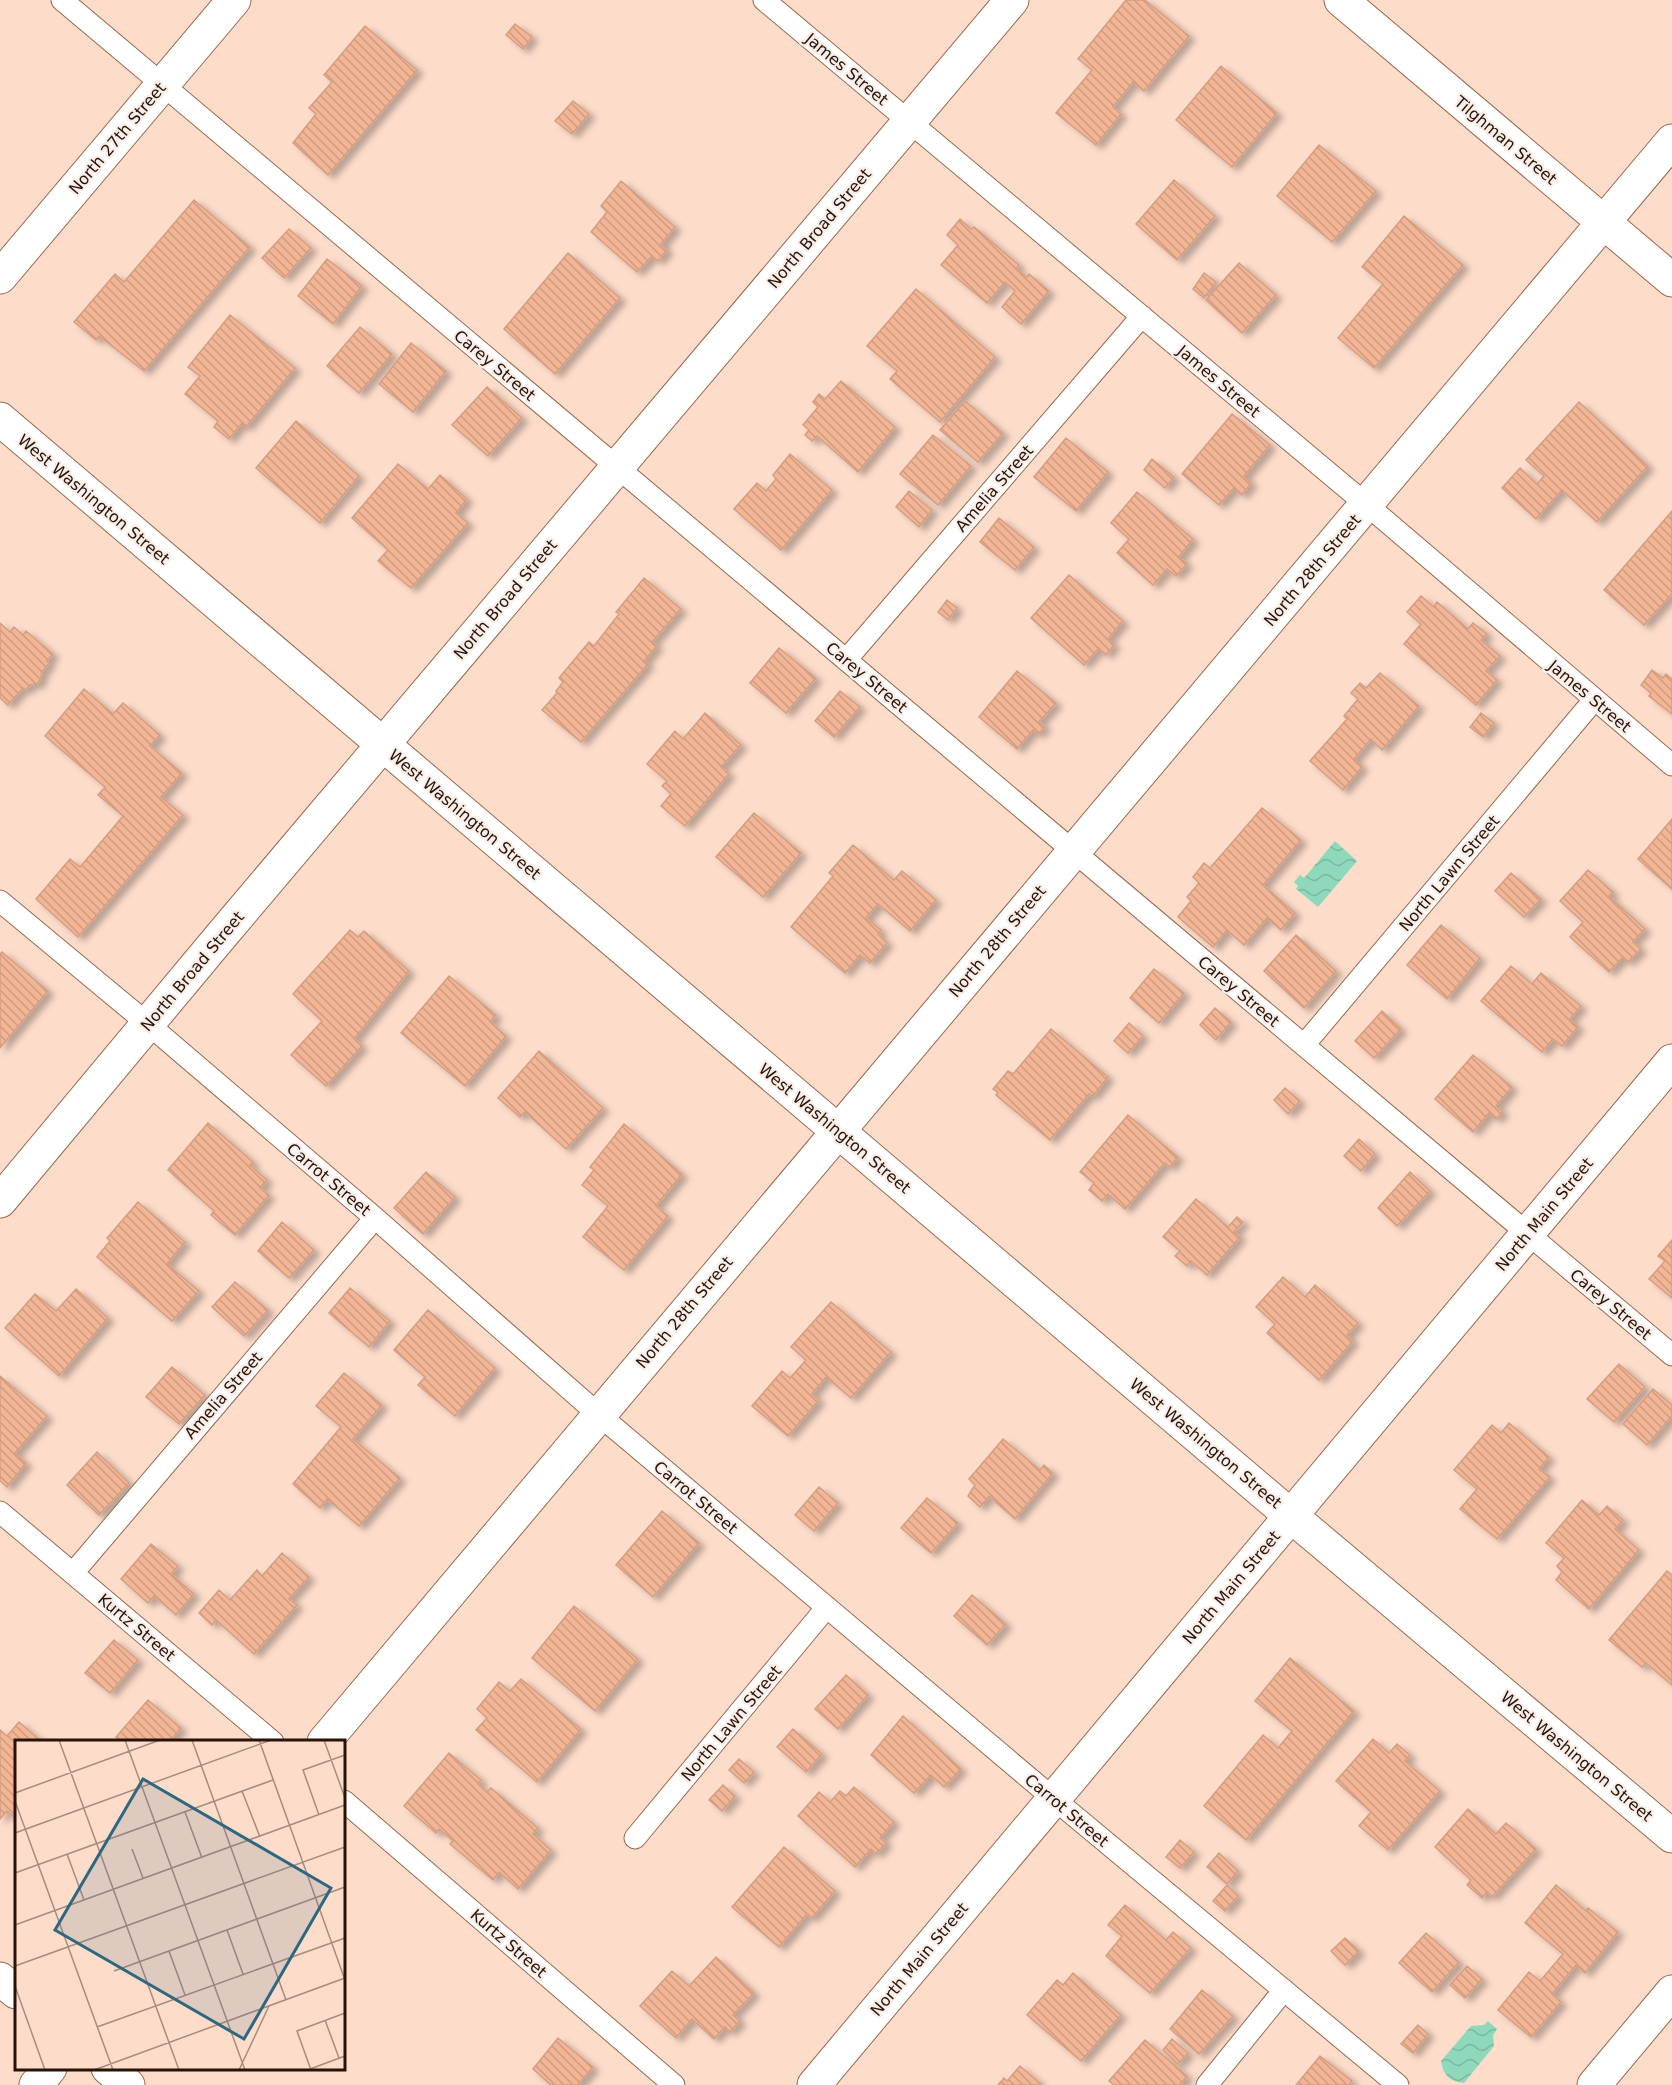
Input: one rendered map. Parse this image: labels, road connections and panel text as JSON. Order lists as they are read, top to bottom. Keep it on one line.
{"streets":{"street":["North 27th Street","Tilghman Street","North Broad Street","West Washington Street","North 28th Street","North Main Street"],"lane":["James Street","Carey Street","Amelia Street","North Lawn Street","Carrot Street","Kurtz Street"]},"crossings":[["James Street","North Broad Street"],["James Street","Amelia Street"],["James Street","North 28th Street"],["James Street","North Lawn Street"],["North 27th Street","Carey Street"],["Tilghman Street","North 28th Street"],["North Broad Street","Carey Street"],["North Broad Street","West Washington Street"],["North Broad Street","Carrot Street"],["Carey Street","Amelia Street"],["Carey Street","North 28th Street"],["Carey Street","North Lawn Street"],["Carey Street","North Main Street"],["Amelia Street","Carrot Street"],["Amelia Street","Kurtz Street"],["West Washington Street","North 28th Street"],["West Washington Street","North Main Street"],["North 28th Street","Carrot Street"],["North Lawn Street","Carrot Street"],["Carrot Street","North Main Street"]]}
